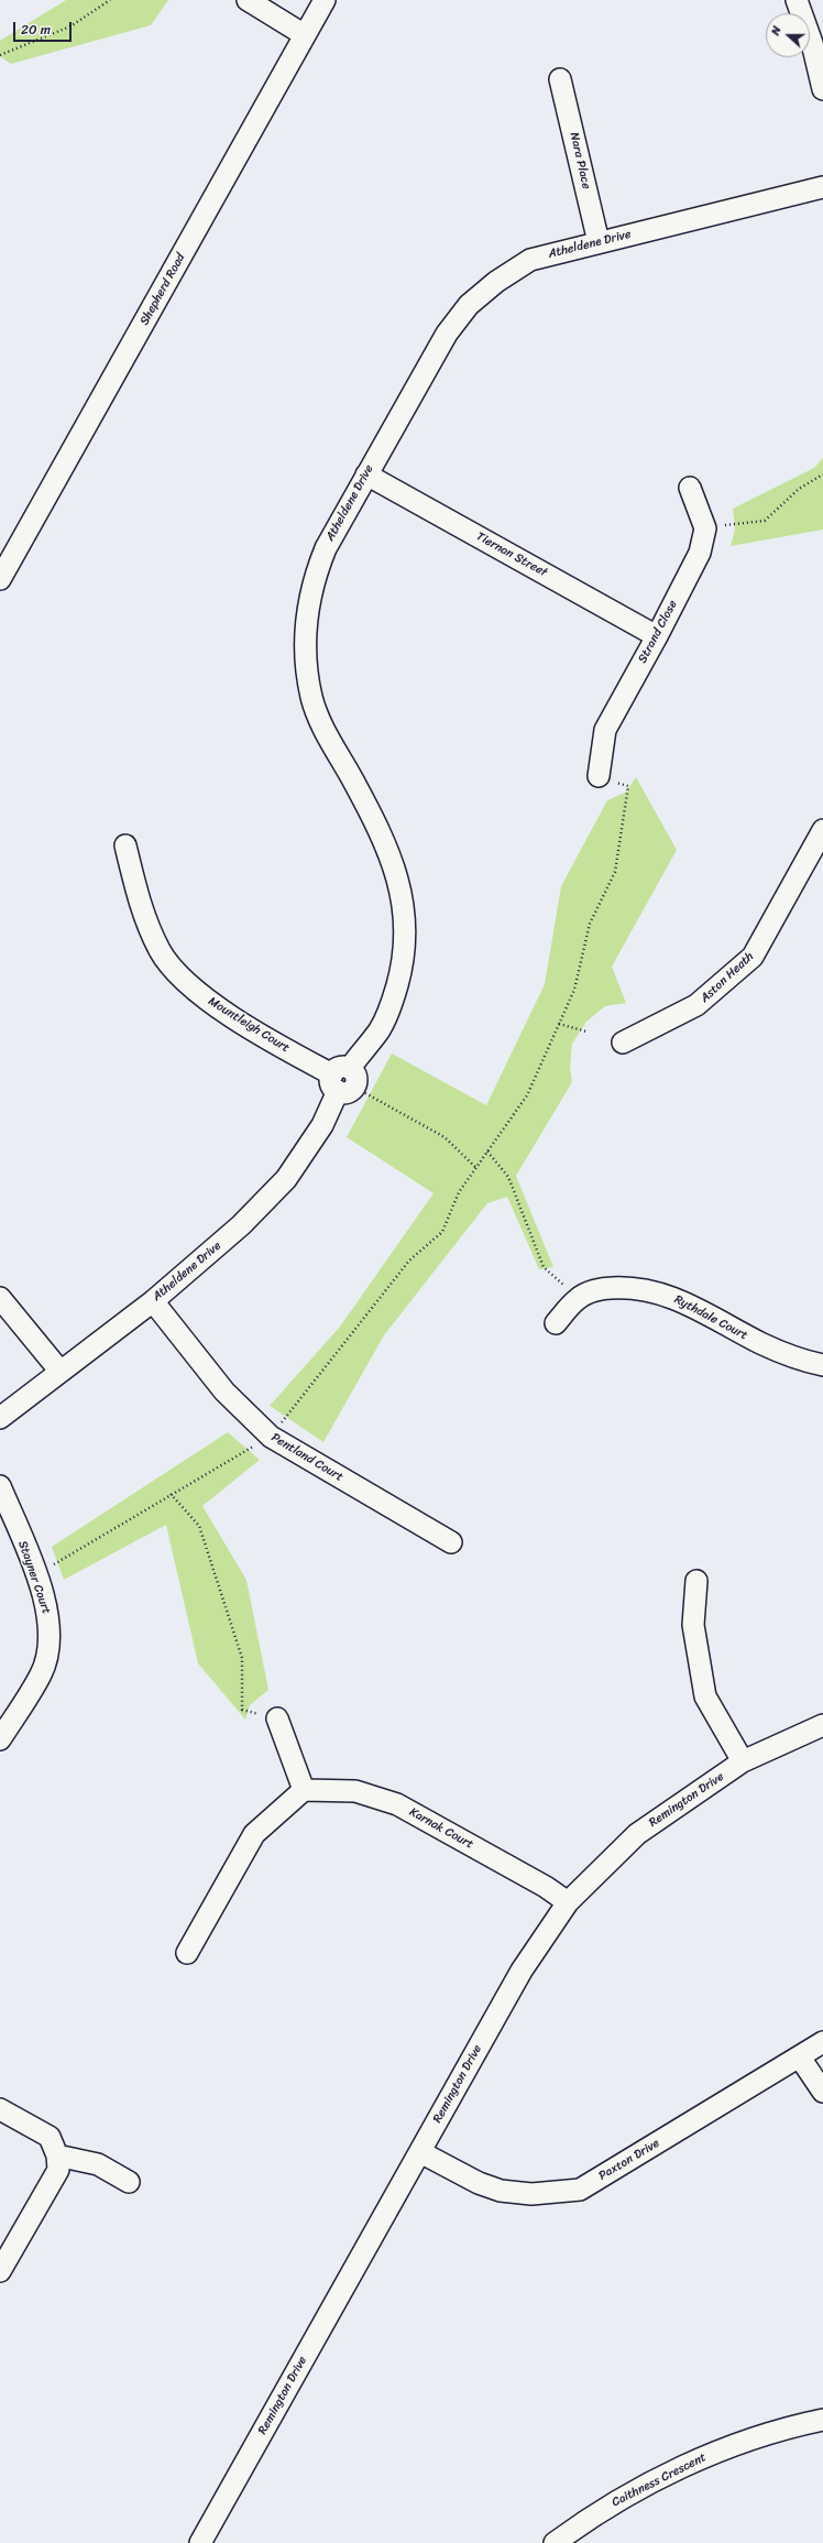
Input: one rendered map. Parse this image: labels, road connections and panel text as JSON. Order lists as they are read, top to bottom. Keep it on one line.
{"streets":{"street":["Nara Place","Atheldene Drive","Shepherd Road","Tiernan Street","Strand Close","Aston Heath","Mountleigh Court","Rythdale Court","Pentland Court","Stayner Court","Remington Drive","Karnak Court","Paxton Drive","Caithness Crescent"]},"crossings":[["Nara Place","Atheldene Drive"],["Atheldene Drive","Tiernan Street"],["Atheldene Drive","Mountleigh Court"],["Atheldene Drive","Pentland Court"],["Tiernan Street","Strand Close"],["Remington Drive","Karnak Court"],["Remington Drive","Paxton Drive"]],"scale_bar":"20 m","north":"left"}
